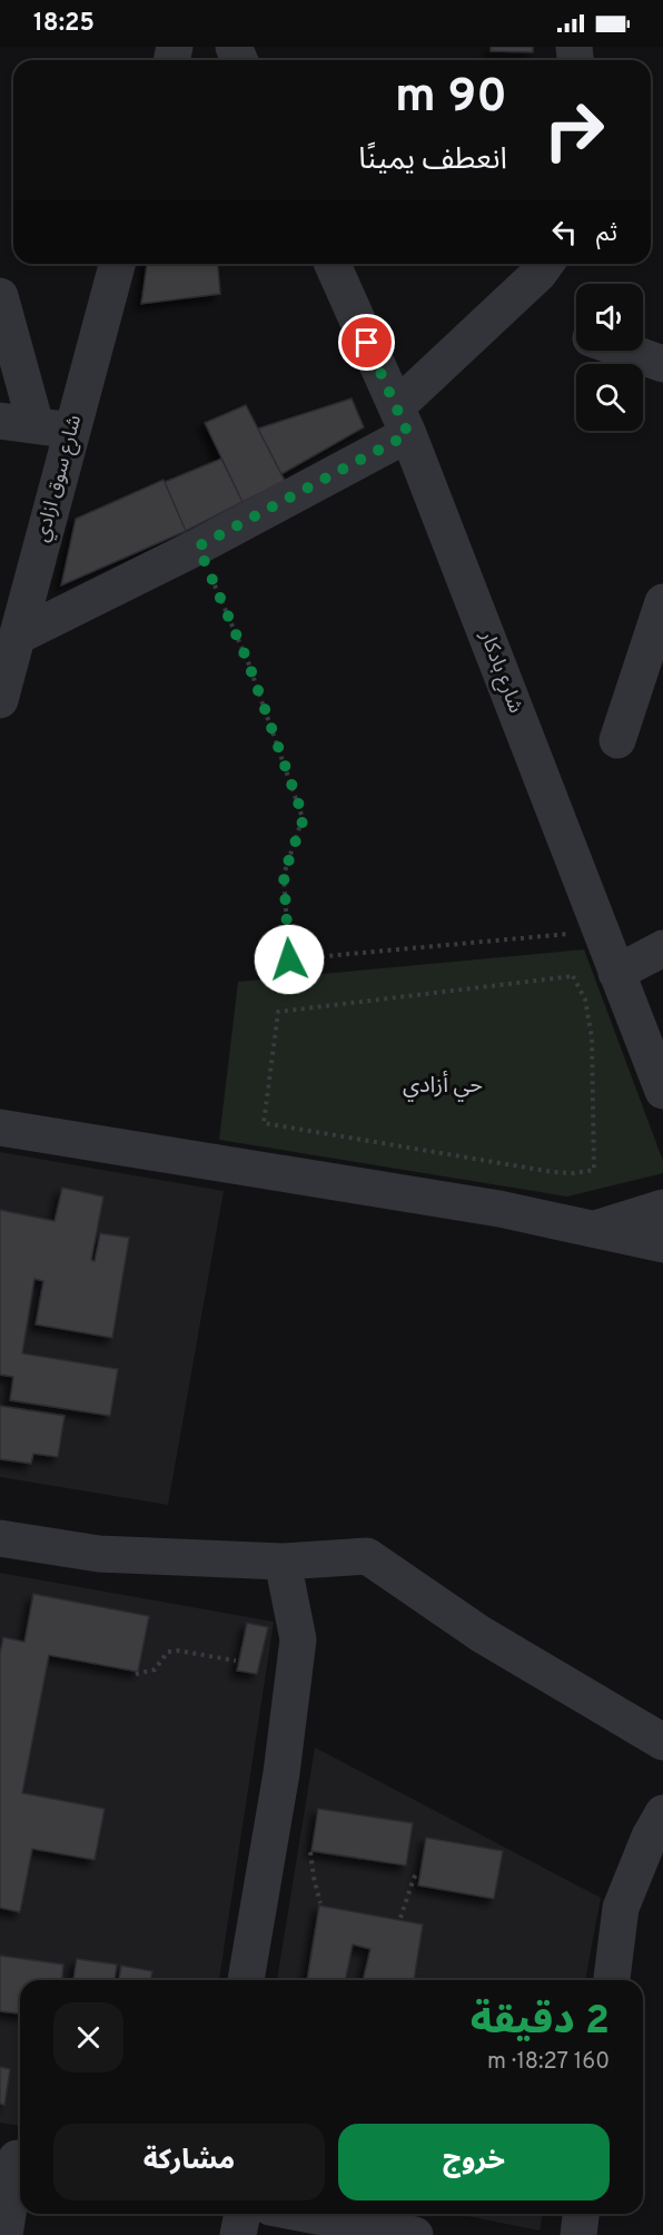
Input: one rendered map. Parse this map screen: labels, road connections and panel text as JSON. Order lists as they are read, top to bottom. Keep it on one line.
{"streets":{"street":["شارع سوق ازادي","شارع بادكار"]},"districts":["حي أزادي"],"page":{"status":"18:25","turn":["90 m","انعطف يمينًا"],"then":"ثم","heading":["2 دقيقة","160 m · 18:27"],"buttons":["خروج","مشاركة"]}}
